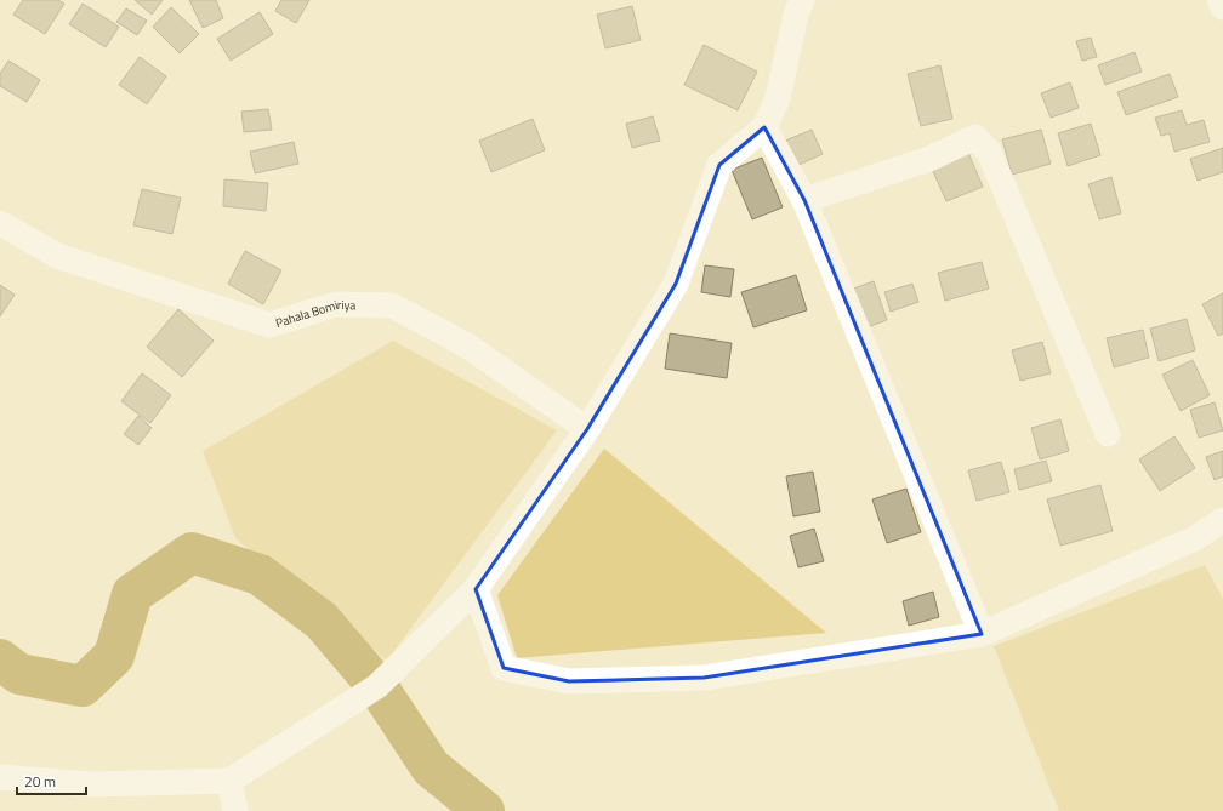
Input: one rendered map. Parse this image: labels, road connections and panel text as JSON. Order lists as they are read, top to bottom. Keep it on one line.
{"streets":{"street":["Pahala Bomiriya"]},"scale_bar":"20 m"}
